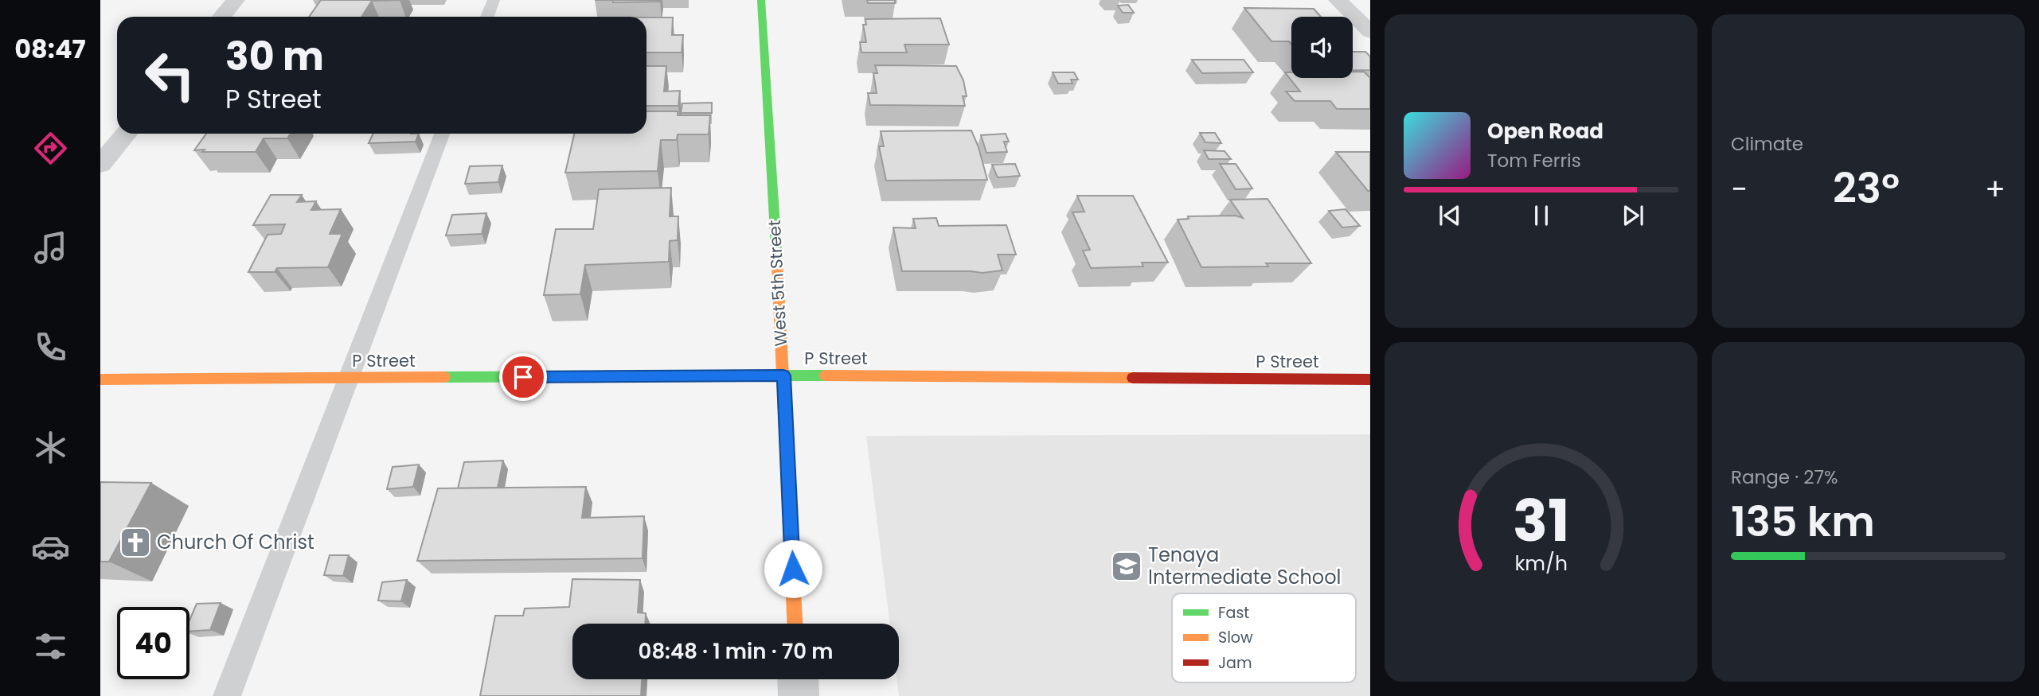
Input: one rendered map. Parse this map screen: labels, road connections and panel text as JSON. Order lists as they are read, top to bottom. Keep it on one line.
{"streets":{"street":["West 5th Street","P Street"]},"crossings":[["West 5th Street","P Street"]],"places":{"church":["Church Of Christ"],"school or university":["Tenaya Intermediate School"]},"legend":["Fast","Slow","Jam"],"page":{"tabs":"08:47","tile":["Climate",["Range · 27%","135 km"]],"turn":["30 m","P Street"],"song":["Open Road","Tom Ferris"],"heat":["−","23°","+"],"limit":"40","trip":"08:48 · 1 min · 70 m","gauge":["31","km/h"]}}
